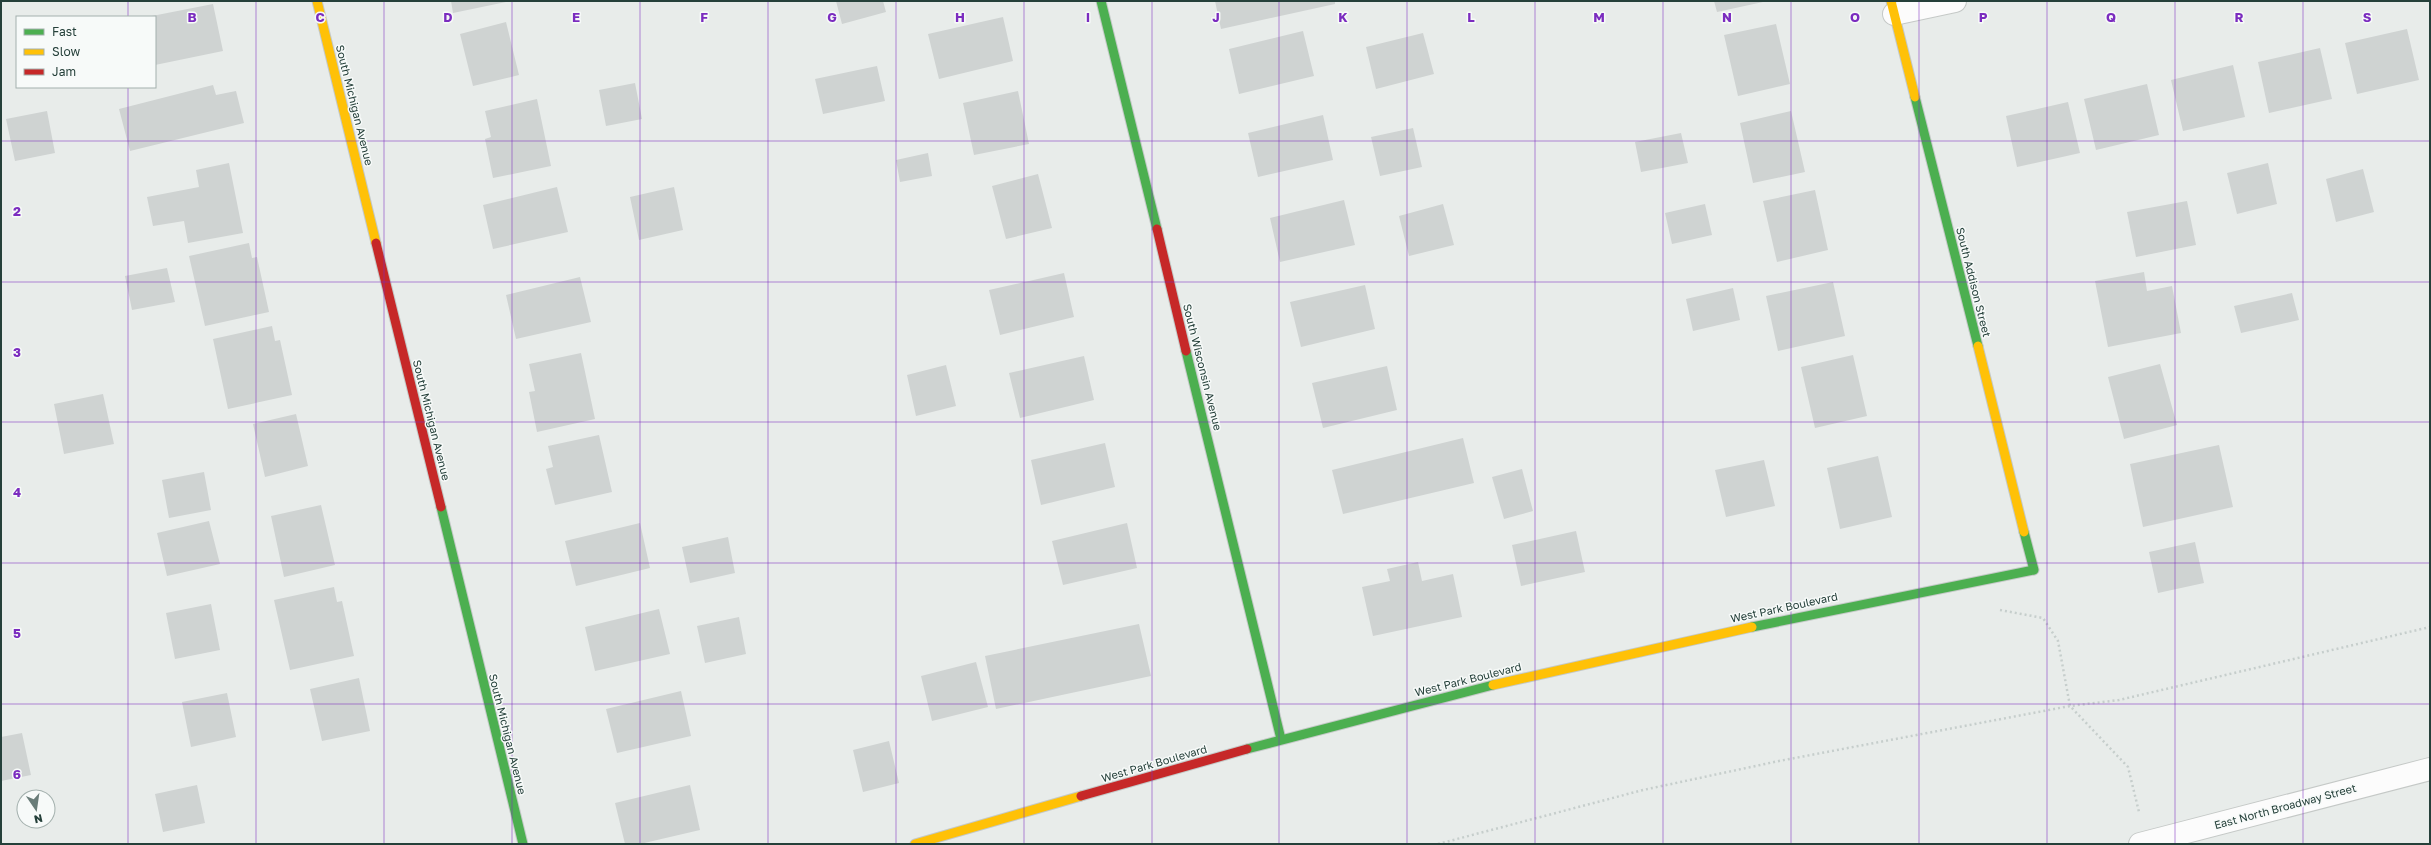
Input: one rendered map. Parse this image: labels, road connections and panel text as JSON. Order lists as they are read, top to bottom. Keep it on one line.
{"streets":{"street":["South Michigan Avenue","South Addison Street","South Wisconsin Avenue","West Park Boulevard","East North Broadway Street"]},"crossings":[["South Addison Street","West Park Boulevard"],["South Wisconsin Avenue","West Park Boulevard"]],"legend":["Fast","Slow","Jam"],"north":"bottom","grid":{"columns":["B","C","D","E","F","G","H","I","J","K","L","M","N","O","P","Q","R","S"],"rows":["2","3","4","5","6"]}}
